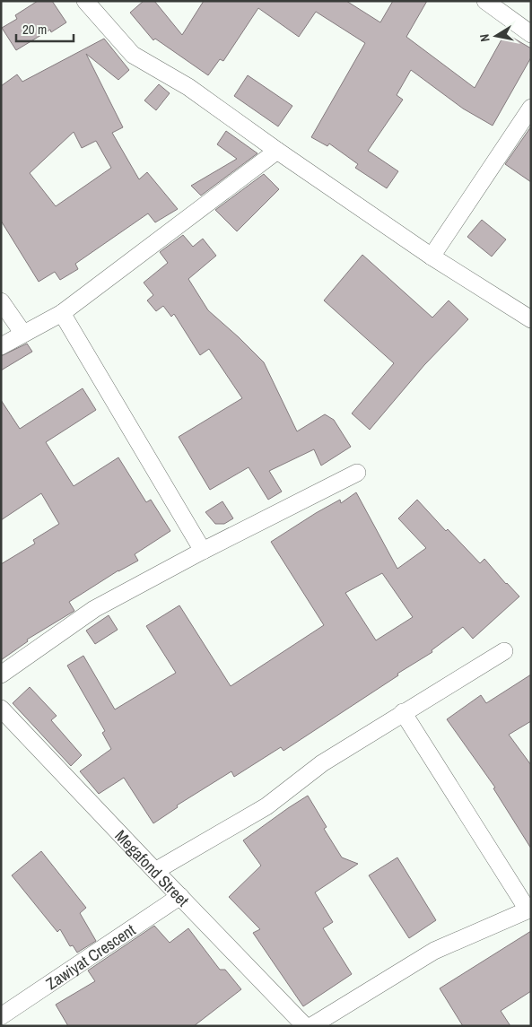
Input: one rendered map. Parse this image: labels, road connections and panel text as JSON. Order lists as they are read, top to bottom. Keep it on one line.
{"streets":{"street":["Megafond Street","Zawiyat Crescent"]},"crossings":[["Megafond Street","Zawiyat Crescent"]],"scale_bar":"20 m","north":"left"}
